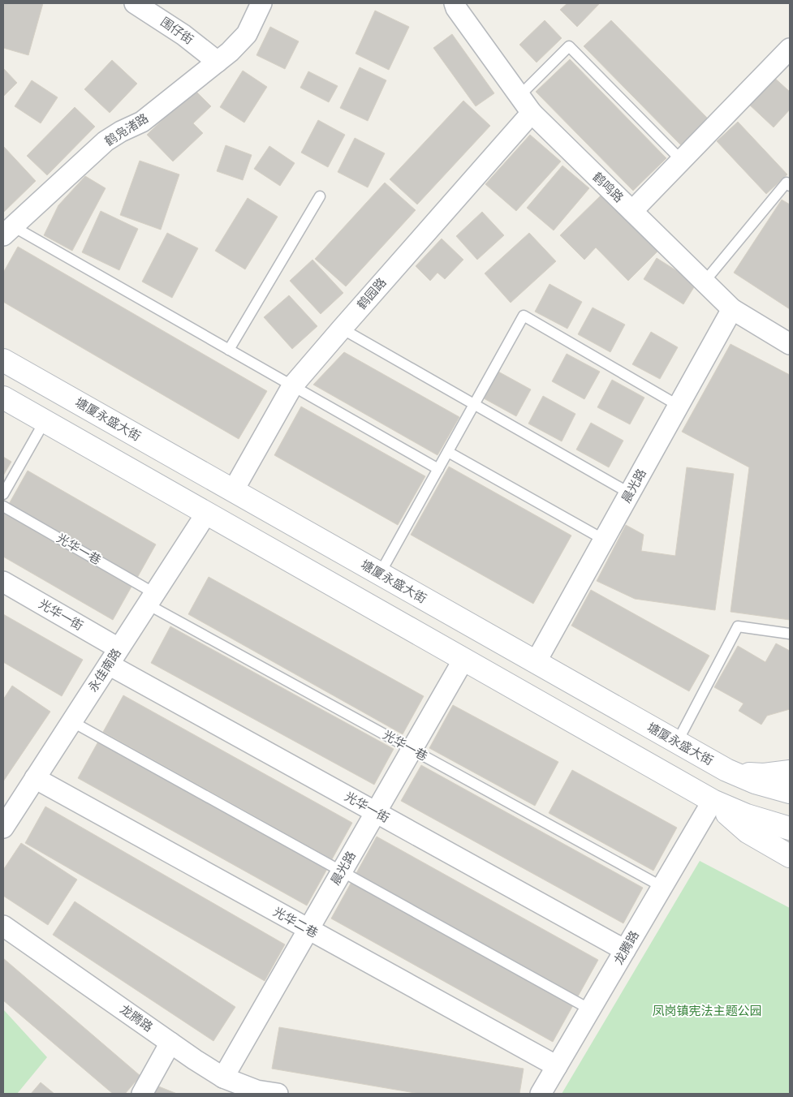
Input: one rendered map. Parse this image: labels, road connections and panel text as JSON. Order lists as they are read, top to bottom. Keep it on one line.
{"streets":{"main road":["塘厦永盛大街"],"street":["围仔街","鹤凫渚路","鹤鸣路","鹤园路","晨光路","光华一街","永佳南路","光华二巷","龙腾路"],"lane":["光华一巷"]},"crossings":[["围仔街","鹤凫渚路"],["鹤鸣路","鹤园路"],["鹤鸣路","晨光路"],["鹤园路","塘厦永盛大街"],["塘厦永盛大街","晨光路"],["晨光路","光华一巷"],["晨光路","光华一街"],["晨光路","光华二巷"],["晨光路","龙腾路"],["光华一巷","永佳南路"],["光华一巷","龙腾路"],["光华一街","永佳南路"],["光华一街","龙腾路"],["永佳南路","光华二巷"],["光华二巷","龙腾路"]],"parks":["凤岗镇宪法主题公园"]}
